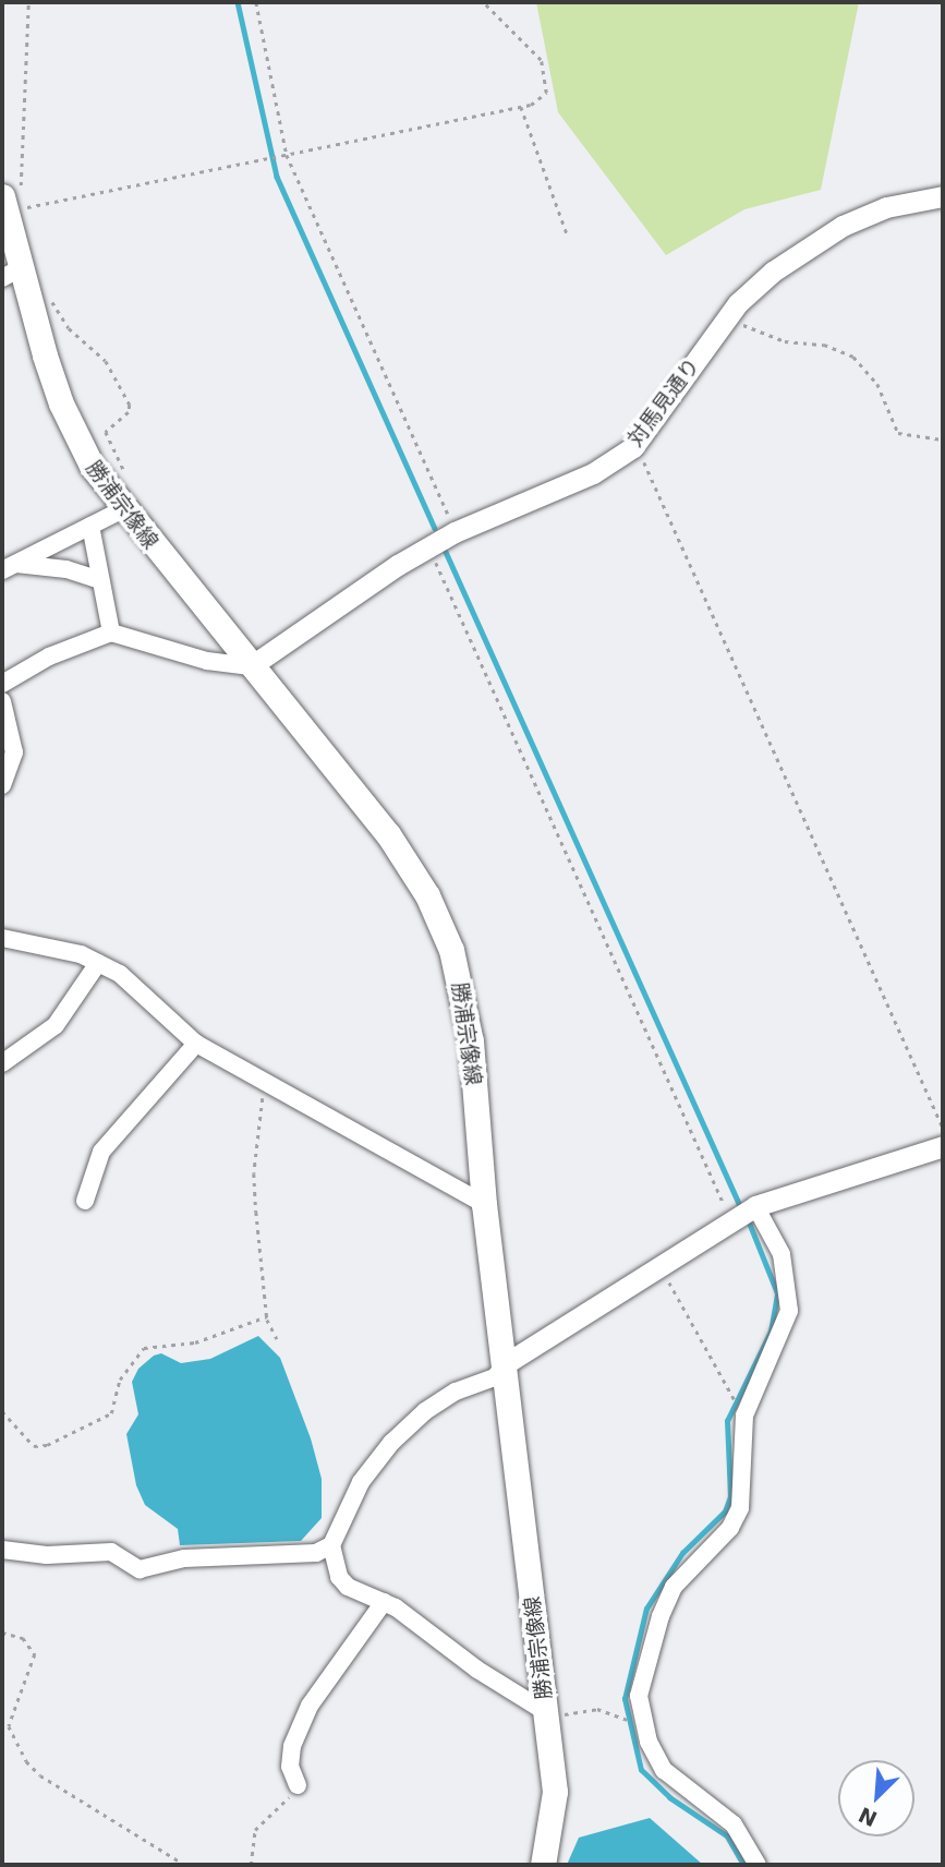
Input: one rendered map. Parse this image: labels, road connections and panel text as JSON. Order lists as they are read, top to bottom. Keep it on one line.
{"streets":{"main road":["勝浦宗像線"],"street":["対馬見通り"]},"crossings":[["対馬見通り","勝浦宗像線"]],"north":"bottom left"}
